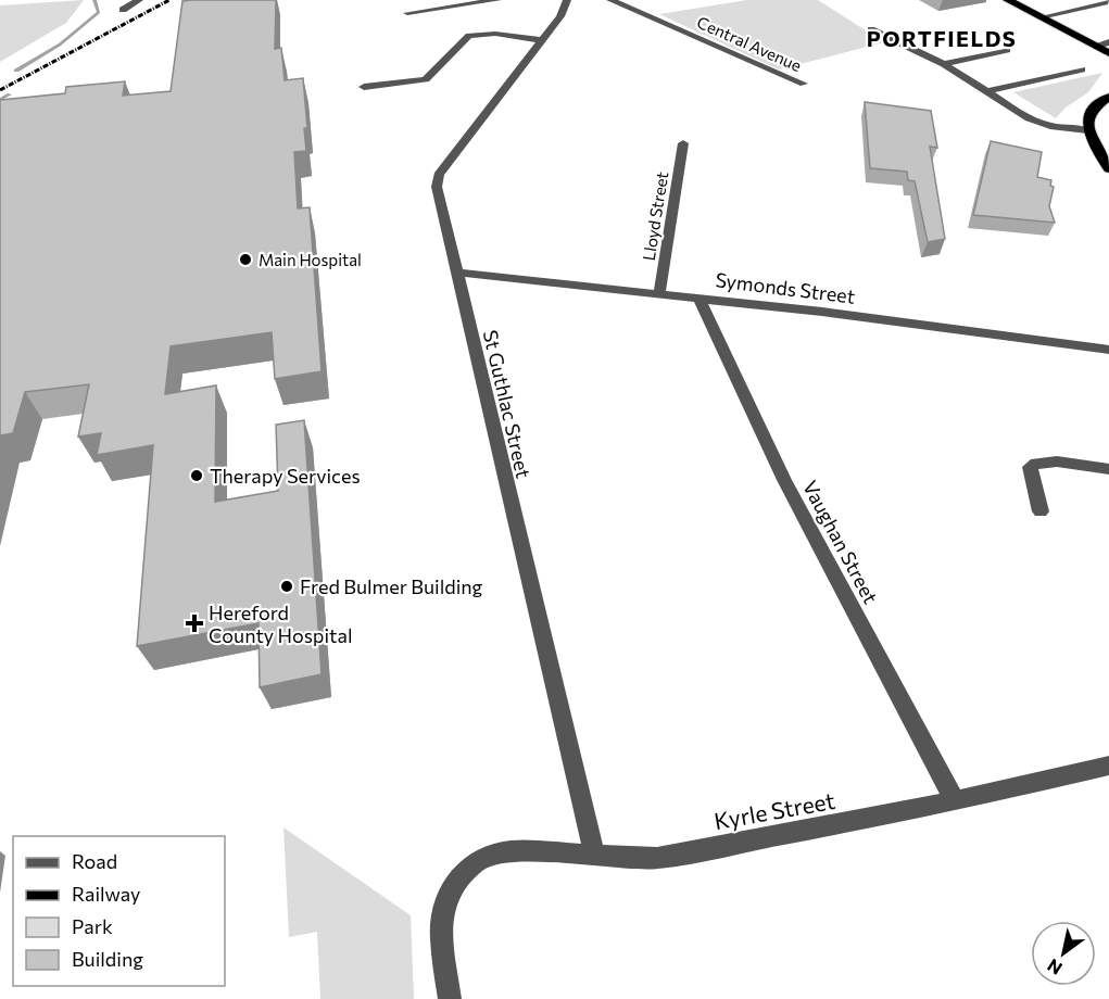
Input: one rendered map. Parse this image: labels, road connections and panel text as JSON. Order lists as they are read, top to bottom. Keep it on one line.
{"streets":{"street":["Central Avenue","Lloyd Street","Symonds Street","St Guthlac Street","Vaughan Street","Kyrle Street"]},"crossings":[["Lloyd Street","Symonds Street"],["Symonds Street","St Guthlac Street"],["Symonds Street","Vaughan Street"],["St Guthlac Street","Kyrle Street"],["Vaughan Street","Kyrle Street"]],"districts":["PORTFIELDS"],"places":{"other":["Main Hospital","Therapy Services","Fred Bulmer Building"],"health":["Hereford County Hospital"]},"legend":["Road","Railway","Park","Building"],"north":"bottom left"}
